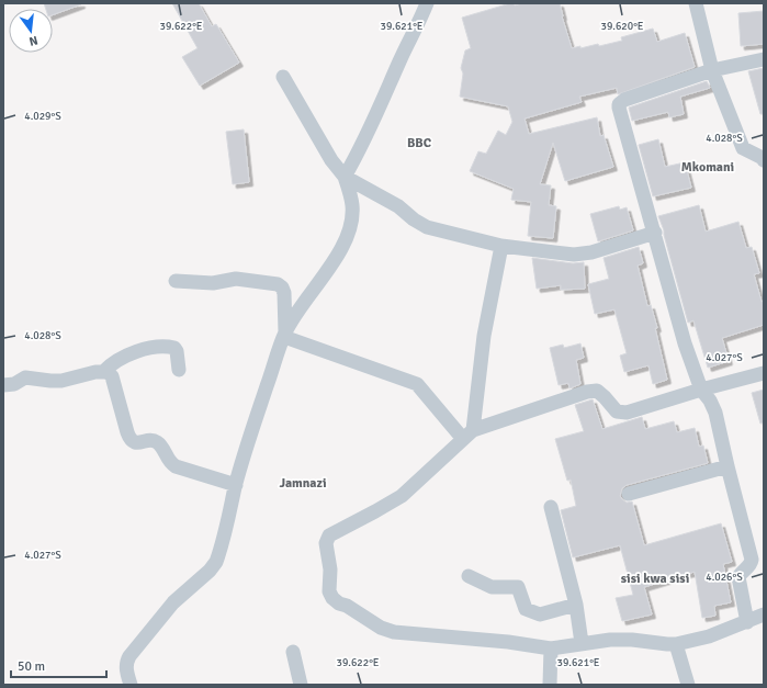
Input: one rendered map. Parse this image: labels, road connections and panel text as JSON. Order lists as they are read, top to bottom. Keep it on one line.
{"districts":["BBC","Mkomani","Jamnazi","sisi kwa sisi"],"scale_bar":"50 m","north":"bottom","coordinates":["39.622°E","39.621°E","39.620°E","4.029°S","4.028°S","4.027°S","4.026°S"]}
